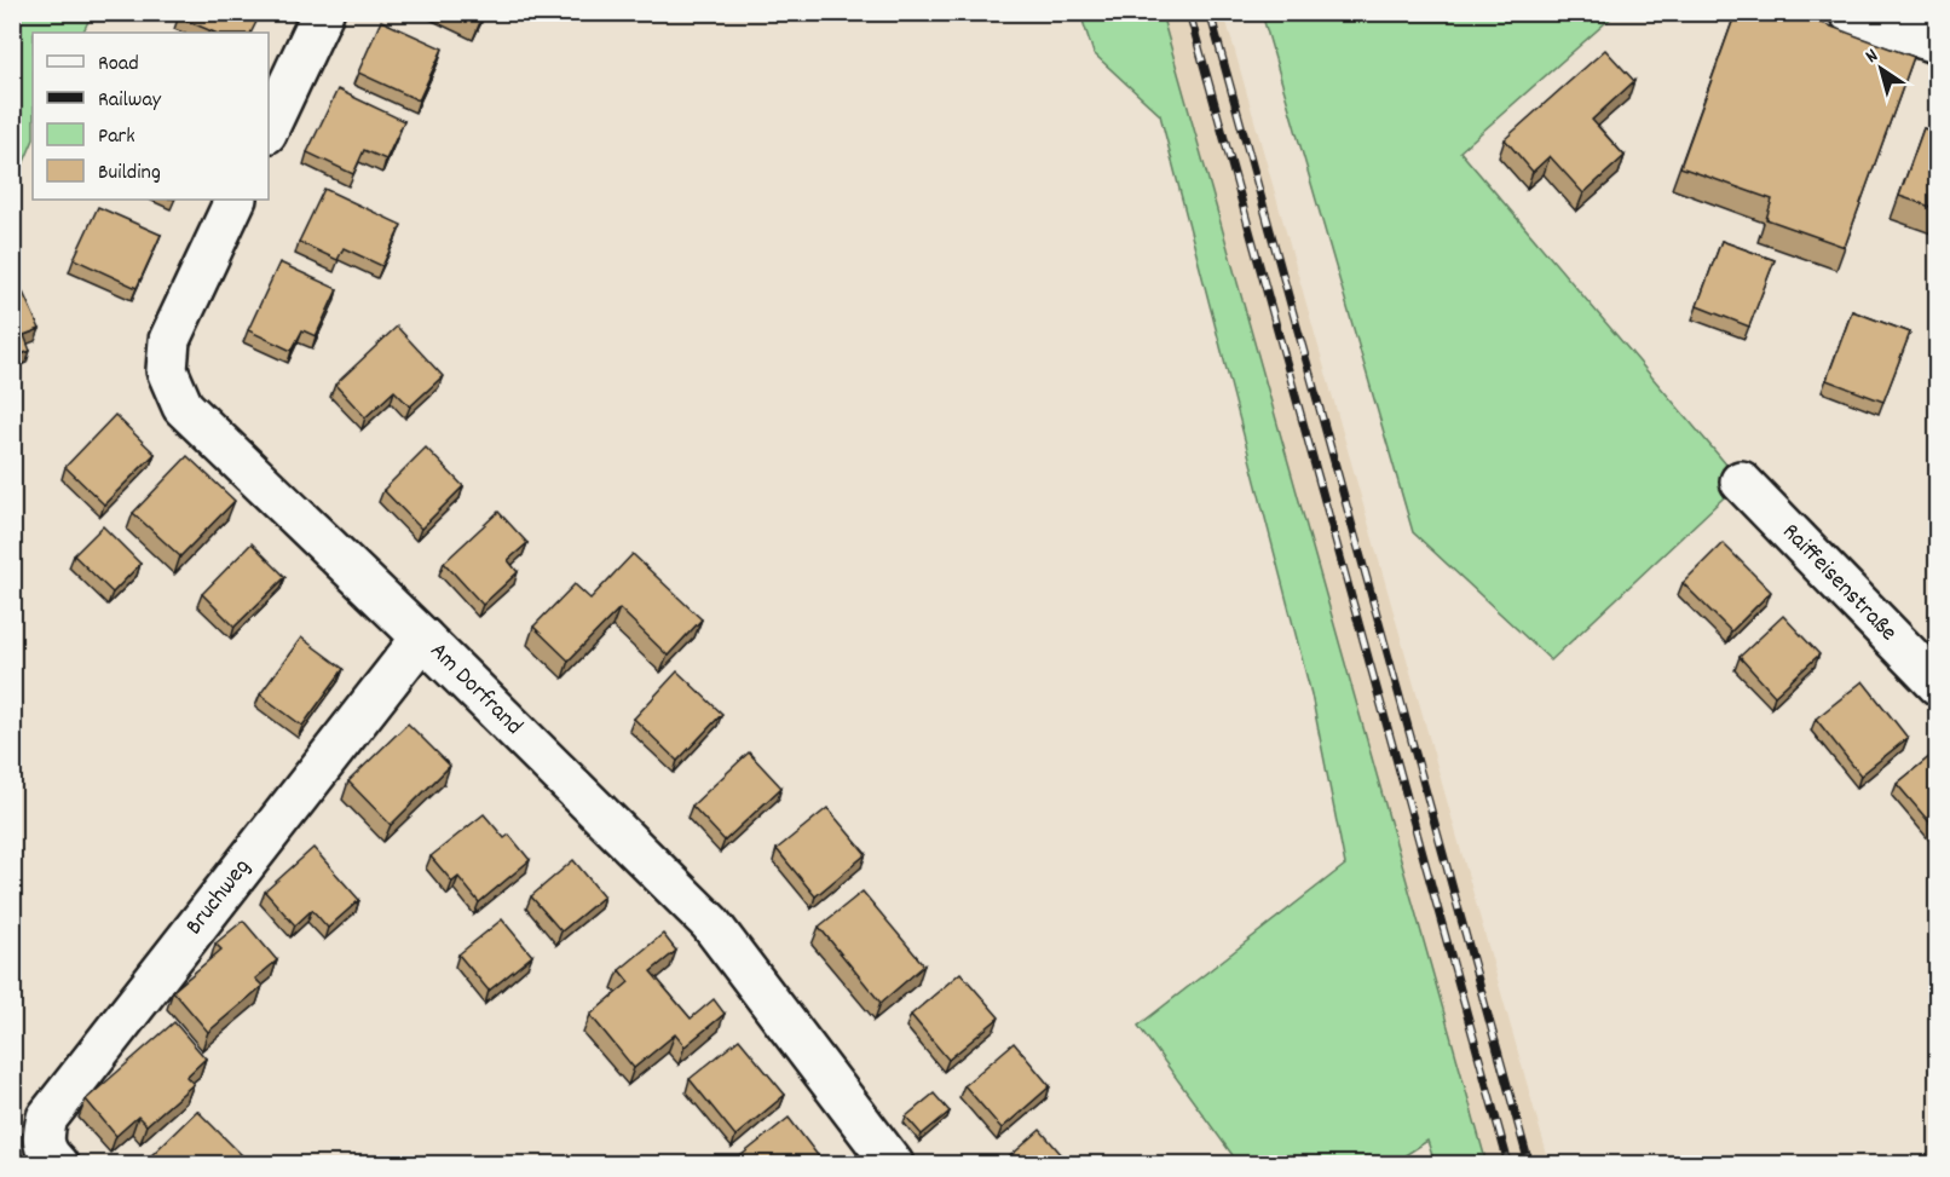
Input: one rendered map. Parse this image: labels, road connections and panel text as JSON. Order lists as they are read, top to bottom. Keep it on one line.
{"streets":{"street":["Raiffeisenstraße","Am Dorfrand","Bruchweg"]},"crossings":[["Am Dorfrand","Bruchweg"]],"legend":["Road","Railway","Park","Building"],"north":"top left"}
